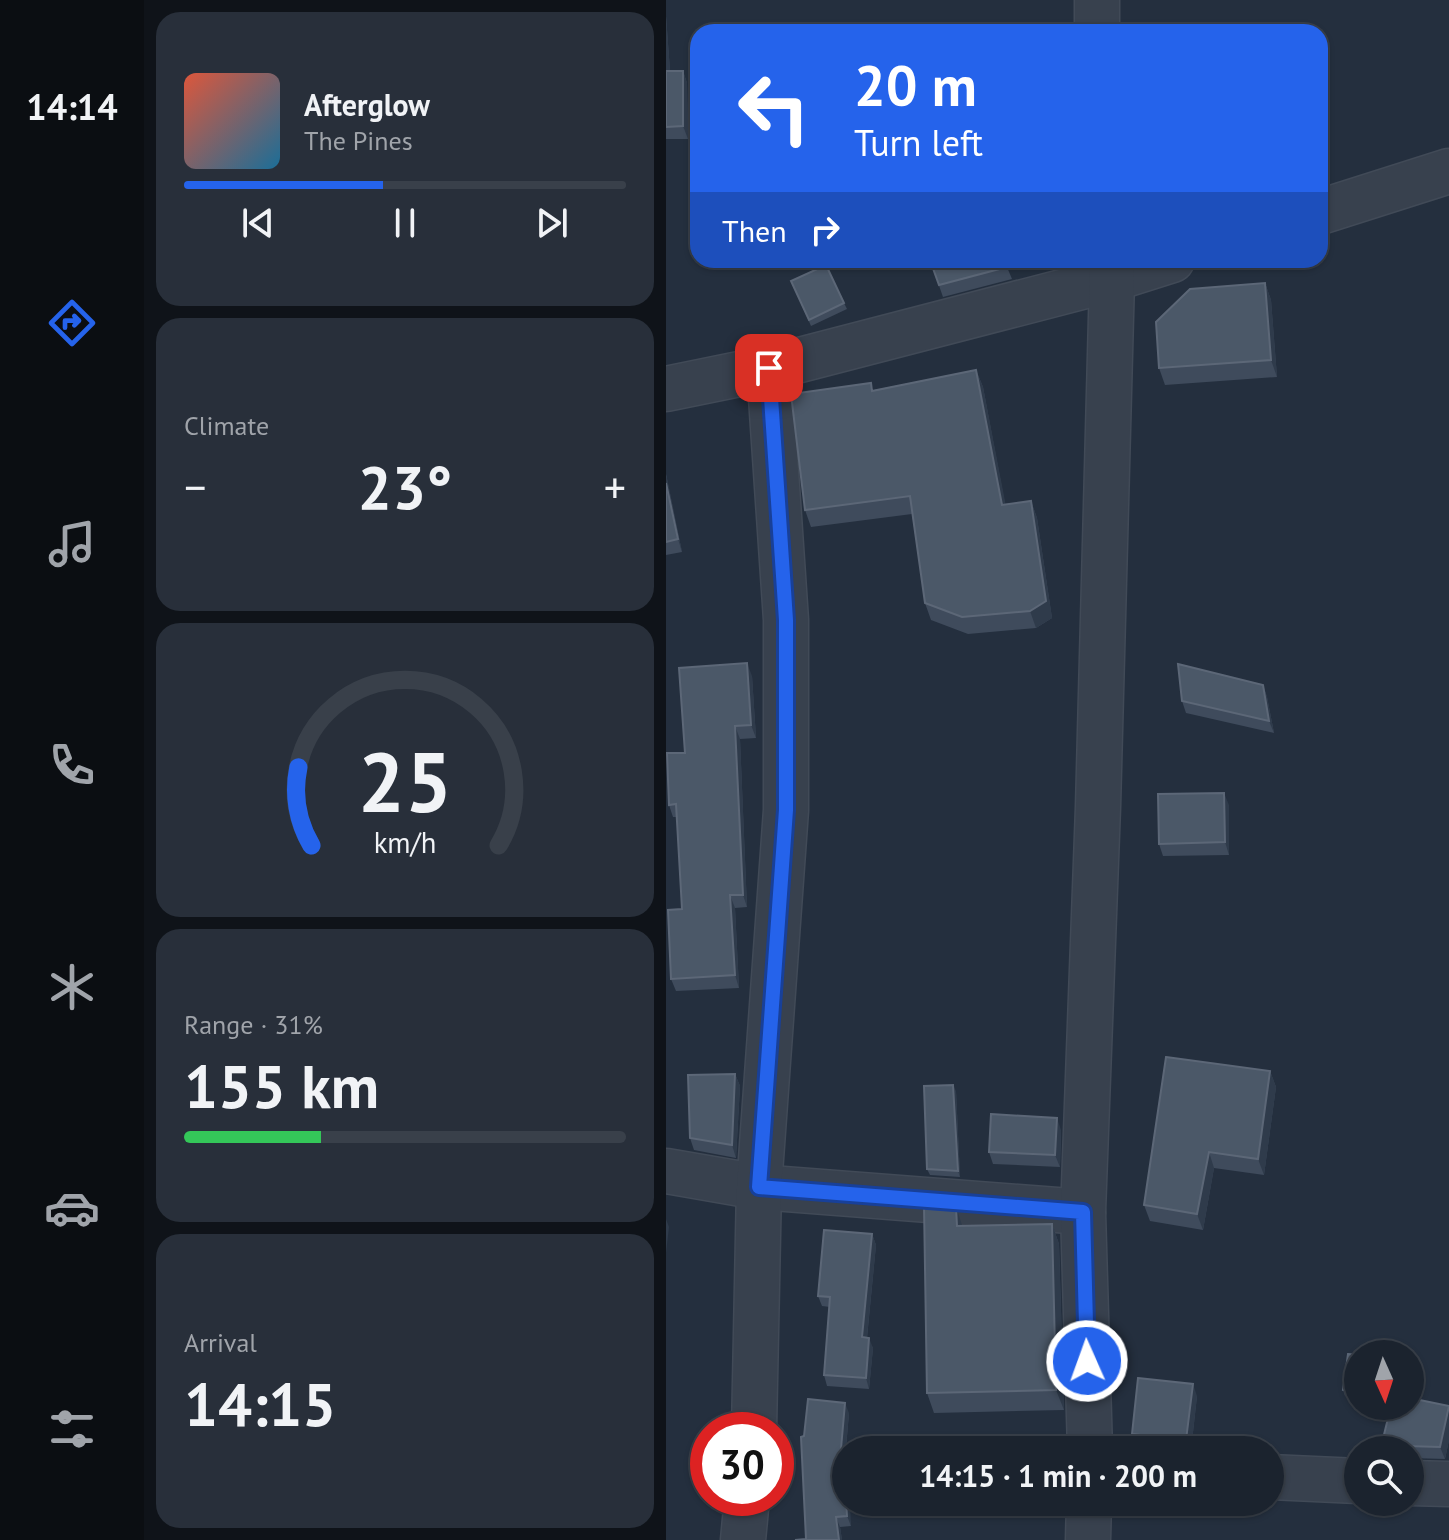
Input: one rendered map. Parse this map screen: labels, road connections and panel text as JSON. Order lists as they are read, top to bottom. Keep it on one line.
{"north":"bottom","page":{"tabs":"14:14","turn":["20 m","Turn left"],"song":["Afterglow","The Pines"],"then":"Then","tile":["Climate",["Range · 31%","155 km"],["Arrival","14:15"]],"heat":["−","23°","+"],"limit":"30","trip":"14:15 · 1 min · 200 m","gauge":["25","km/h"]}}
